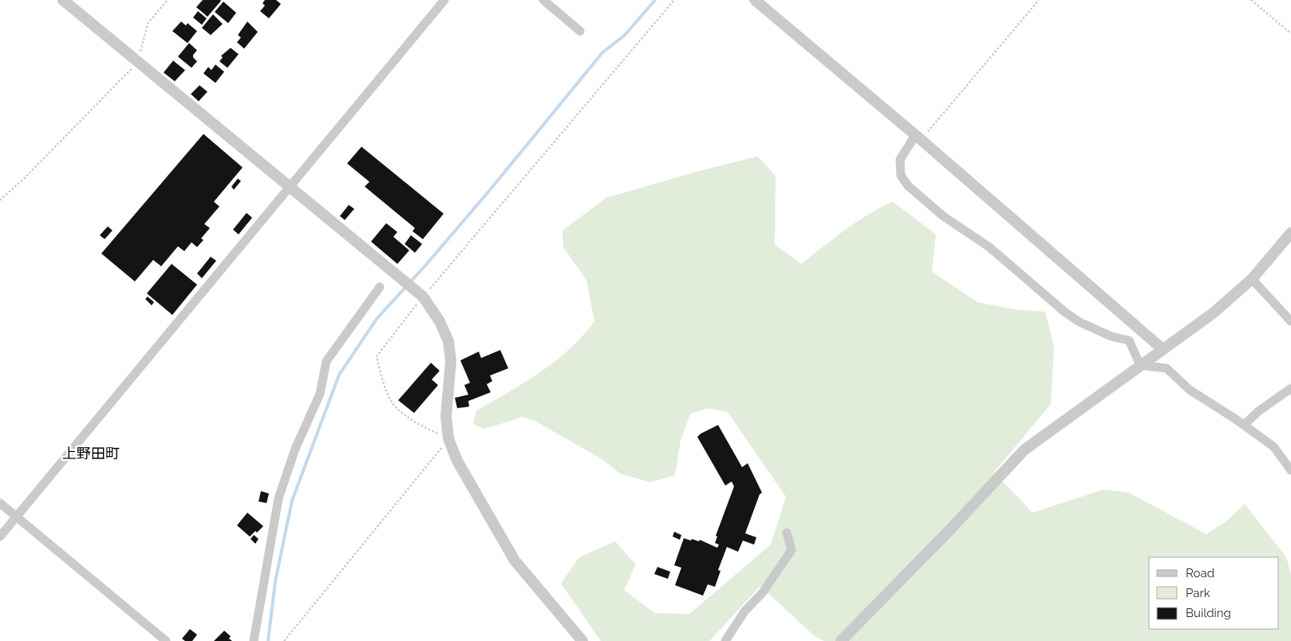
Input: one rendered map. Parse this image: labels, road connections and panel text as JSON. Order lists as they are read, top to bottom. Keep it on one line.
{"districts":["上野田町"],"legend":["Road","Park","Building"]}
